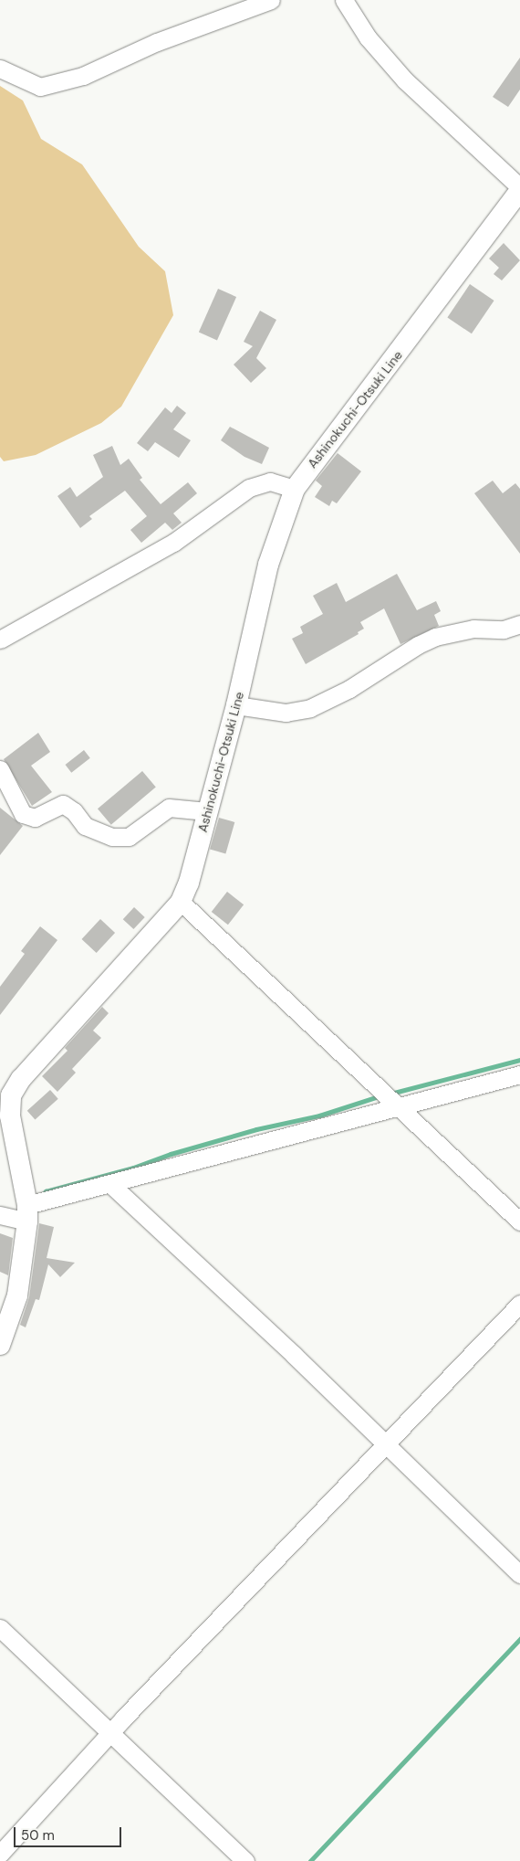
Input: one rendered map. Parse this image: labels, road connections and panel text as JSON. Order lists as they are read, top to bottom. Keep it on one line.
{"streets":{"main road":["Ashinokuchi-Otsuki Line"]},"scale_bar":"50 m"}
